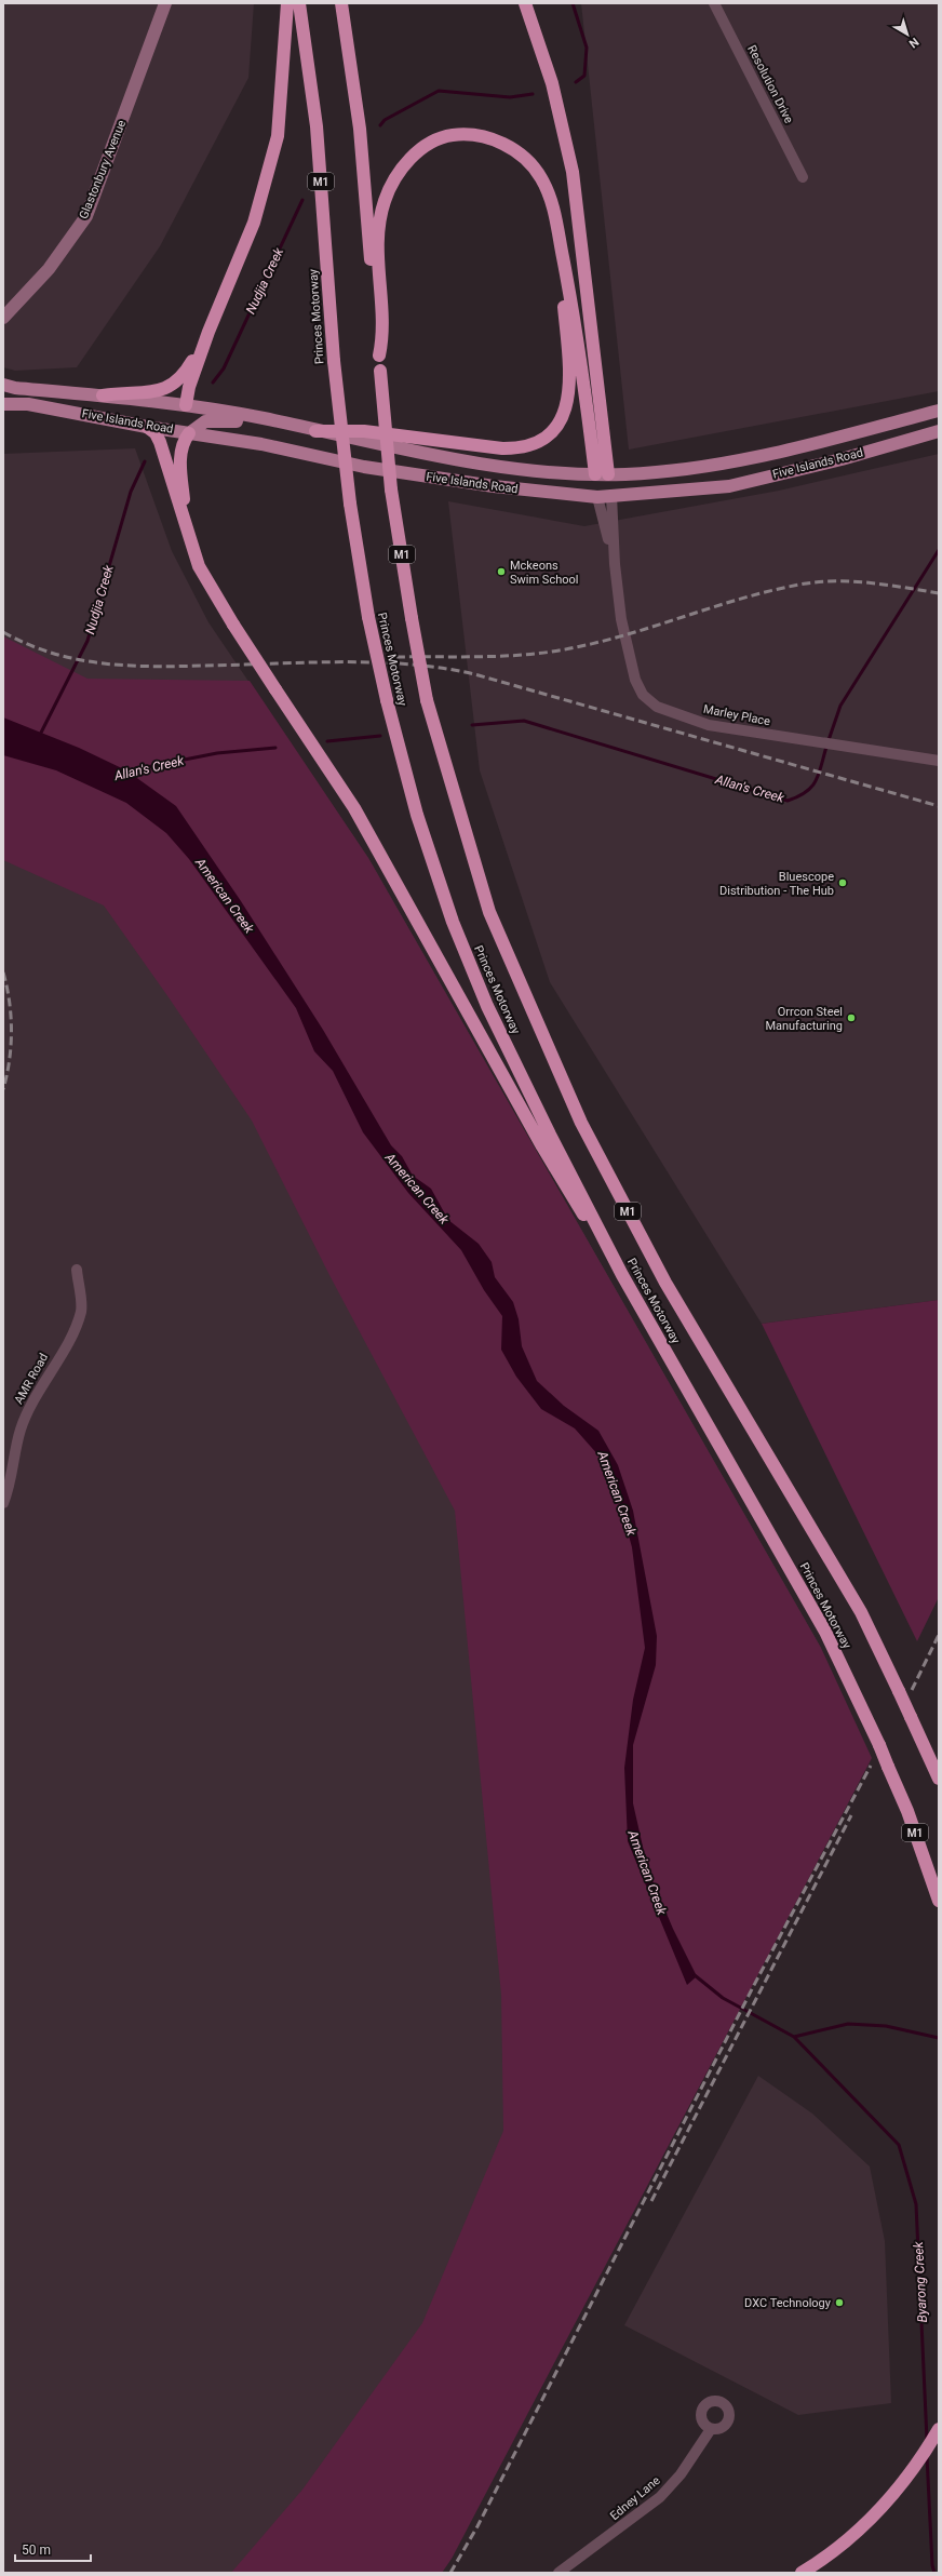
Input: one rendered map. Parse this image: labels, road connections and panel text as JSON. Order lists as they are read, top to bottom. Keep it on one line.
{"streets":{"highway":["M1","Princes Motorway"],"main road":["Glastonbury Avenue","Five Islands Road"],"street":["Resolution Drive","Marley Place","AMR Road","Edney Lane"]},"crossings":[["Five Islands Road","Marley Place"]],"water":["Nudjia Creek","Allan's Creek","American Creek","Byarong Creek"],"places":["Mckeons Swim School","Bluescope Distribution - The Hub","Orrcon Steel Manufacturing","DXC Technology"],"scale_bar":"50 m","north":"bottom right"}
